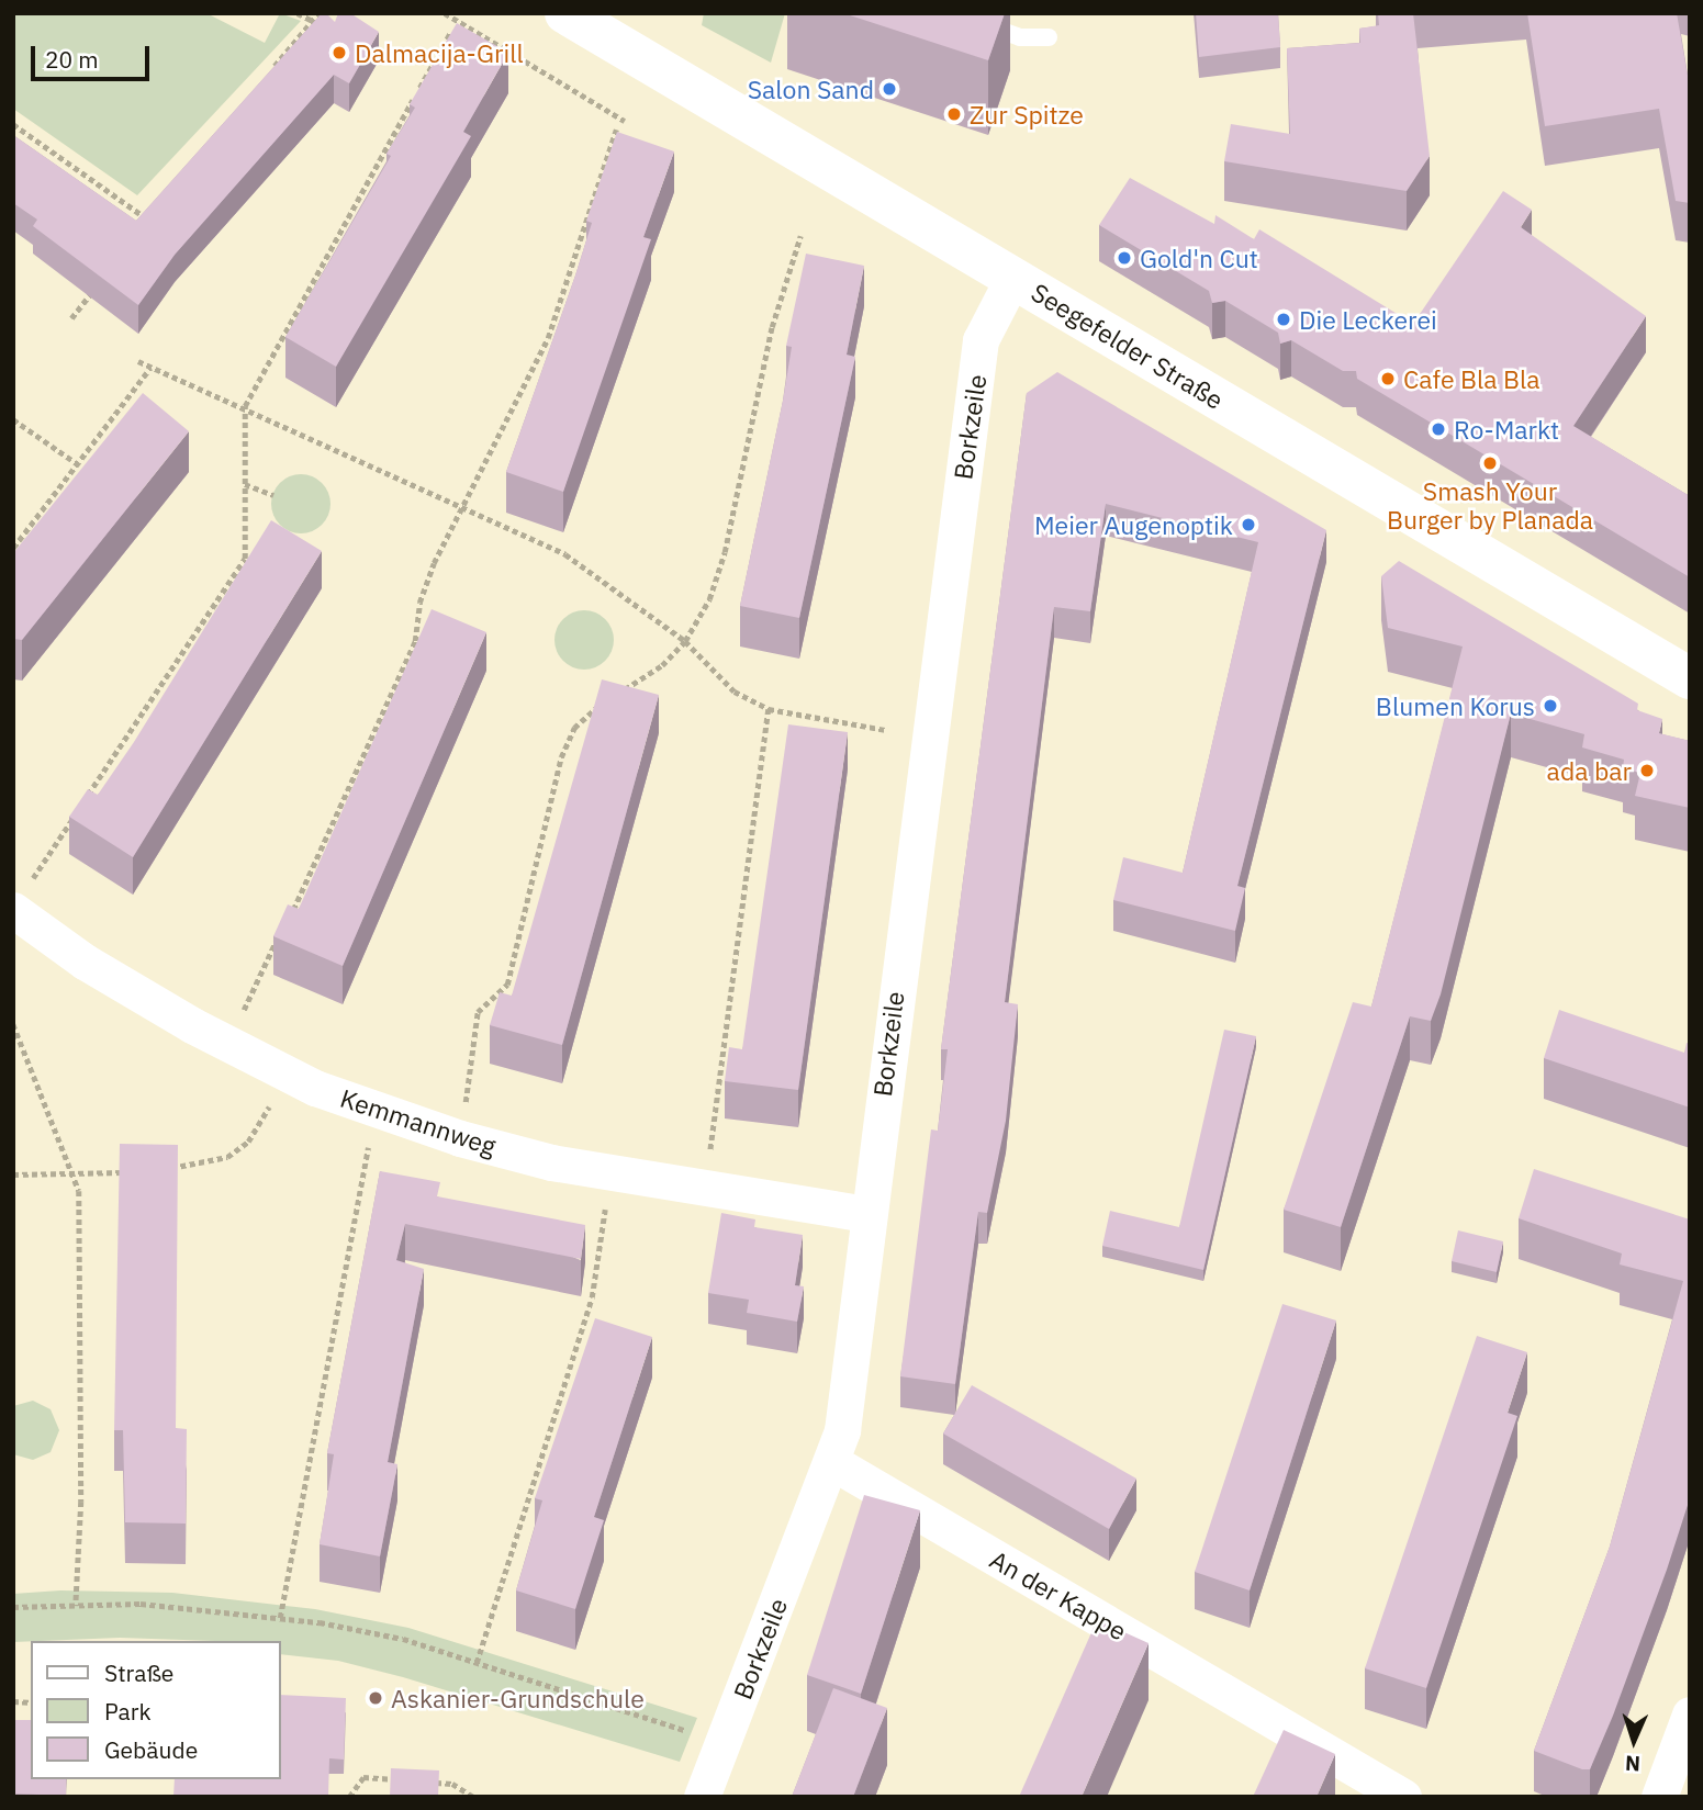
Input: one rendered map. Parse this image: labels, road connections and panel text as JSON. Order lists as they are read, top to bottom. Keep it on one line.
{"streets":{"street":["Seegefelder Straße","Borkzeile","Kemmannweg","An der Kappe"]},"crossings":[["Seegefelder Straße","Borkzeile"],["Borkzeile","Kemmannweg"],["Borkzeile","An der Kappe"]],"places":["Dalmacija-Grill","Salon Sand","Zur Spitze","Gold'n Cut","Die Leckerei","Cafe Bla Bla","Ro-Markt","Smash Your Burger by Planada","Meier Augenoptik","Blumen Korus","ada bar","Askanier-Grundschule"],"legend":["Straße","Park","Gebäude"],"scale_bar":"20 m","north":"bottom"}
